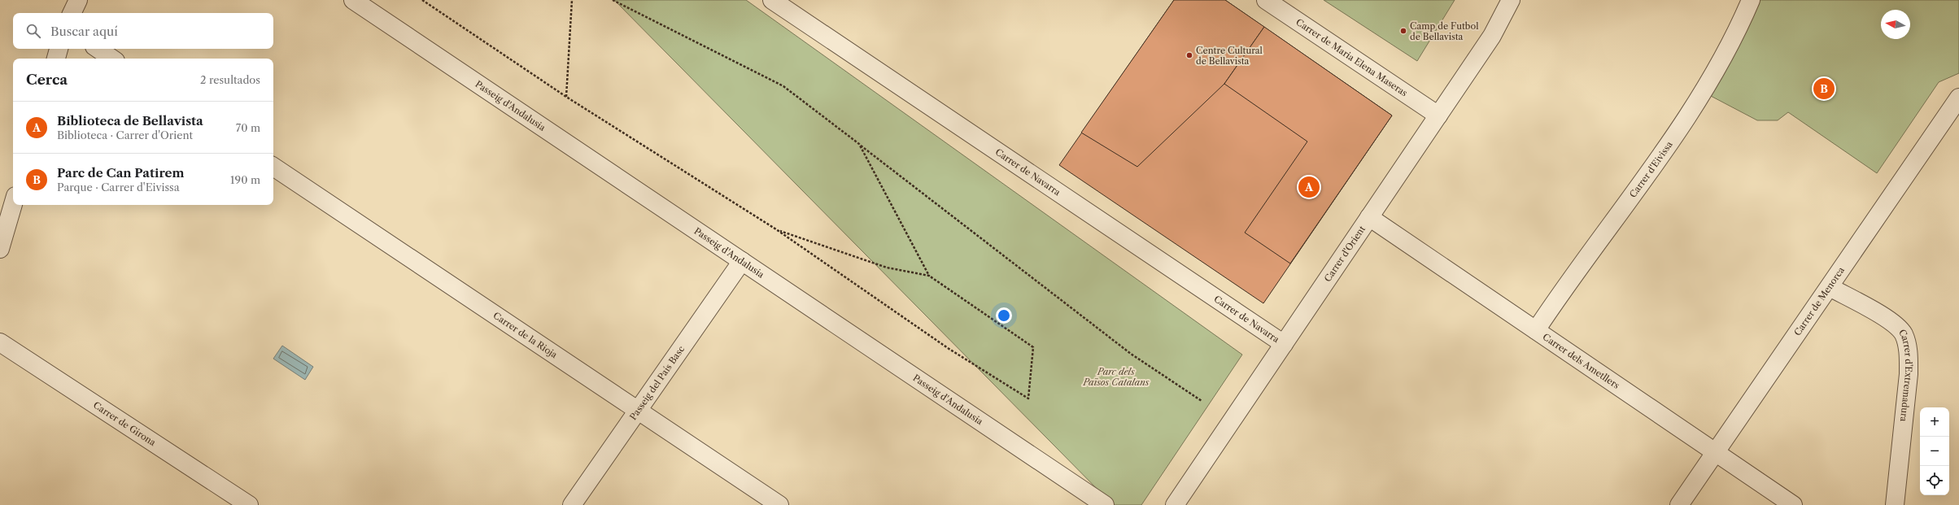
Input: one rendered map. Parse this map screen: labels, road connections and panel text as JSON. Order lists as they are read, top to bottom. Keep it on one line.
{"streets":{"street":["Carrer de Maria Elena Maseras","Passeig d'Andalusia","Carrer d'Eivissa","Carrer de Navarra","Carrer d'Orient","Carrer de Menorca","Carrer de la Rioja","Carrer dels Ametllers","Carrer d'Extremadura","Passeig del País Basc","Carrer de Girona"]},"crossings":[["Carrer de Maria Elena Maseras","Carrer d'Orient"],["Passeig d'Andalusia","Passeig del País Basc"],["Carrer d'Eivissa","Carrer dels Ametllers"],["Carrer de Navarra","Carrer d'Orient"],["Carrer d'Orient","Carrer dels Ametllers"],["Carrer de Menorca","Carrer dels Ametllers"],["Carrer de Menorca","Carrer d'Extremadura"],["Carrer de la Rioja","Passeig del País Basc"]],"parks":["Parc dels Països Catalans"],"places":["Camp de Futbol de Bellavista","Centre Cultural de Bellavista"],"north":"left","page":{"search":"Buscar aquí","heading":["Cerca","2 resultados"],"pins":["B","A"],"list":[{"mark":"A","name":"Biblioteca de Bellavista","note":"Biblioteca · Carrer d'Orient","value":"70 m"},{"mark":"B","name":"Parc de Can Patirem","note":"Parque · Carrer d'Eivissa","value":"190 m"}],"map_buttons":["+","−"]}}
